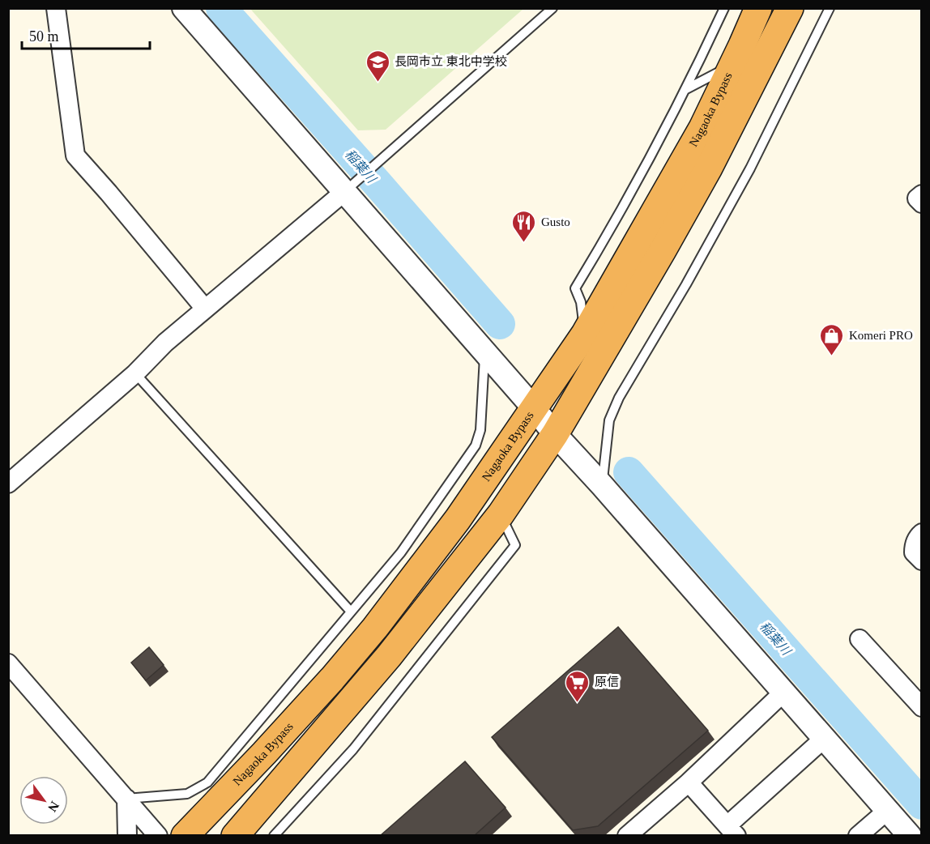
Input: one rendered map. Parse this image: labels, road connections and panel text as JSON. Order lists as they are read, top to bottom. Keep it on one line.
{"streets":{"highway":["Nagaoka Bypass"]},"water":["稲葉川"],"places":{"school or university":["長岡市立 東北中学校"],"restaurant":["Gusto"],"shop":["Komeri PRO"],"supermarket":["原信"]},"scale_bar":"50 m","north":"bottom right"}
